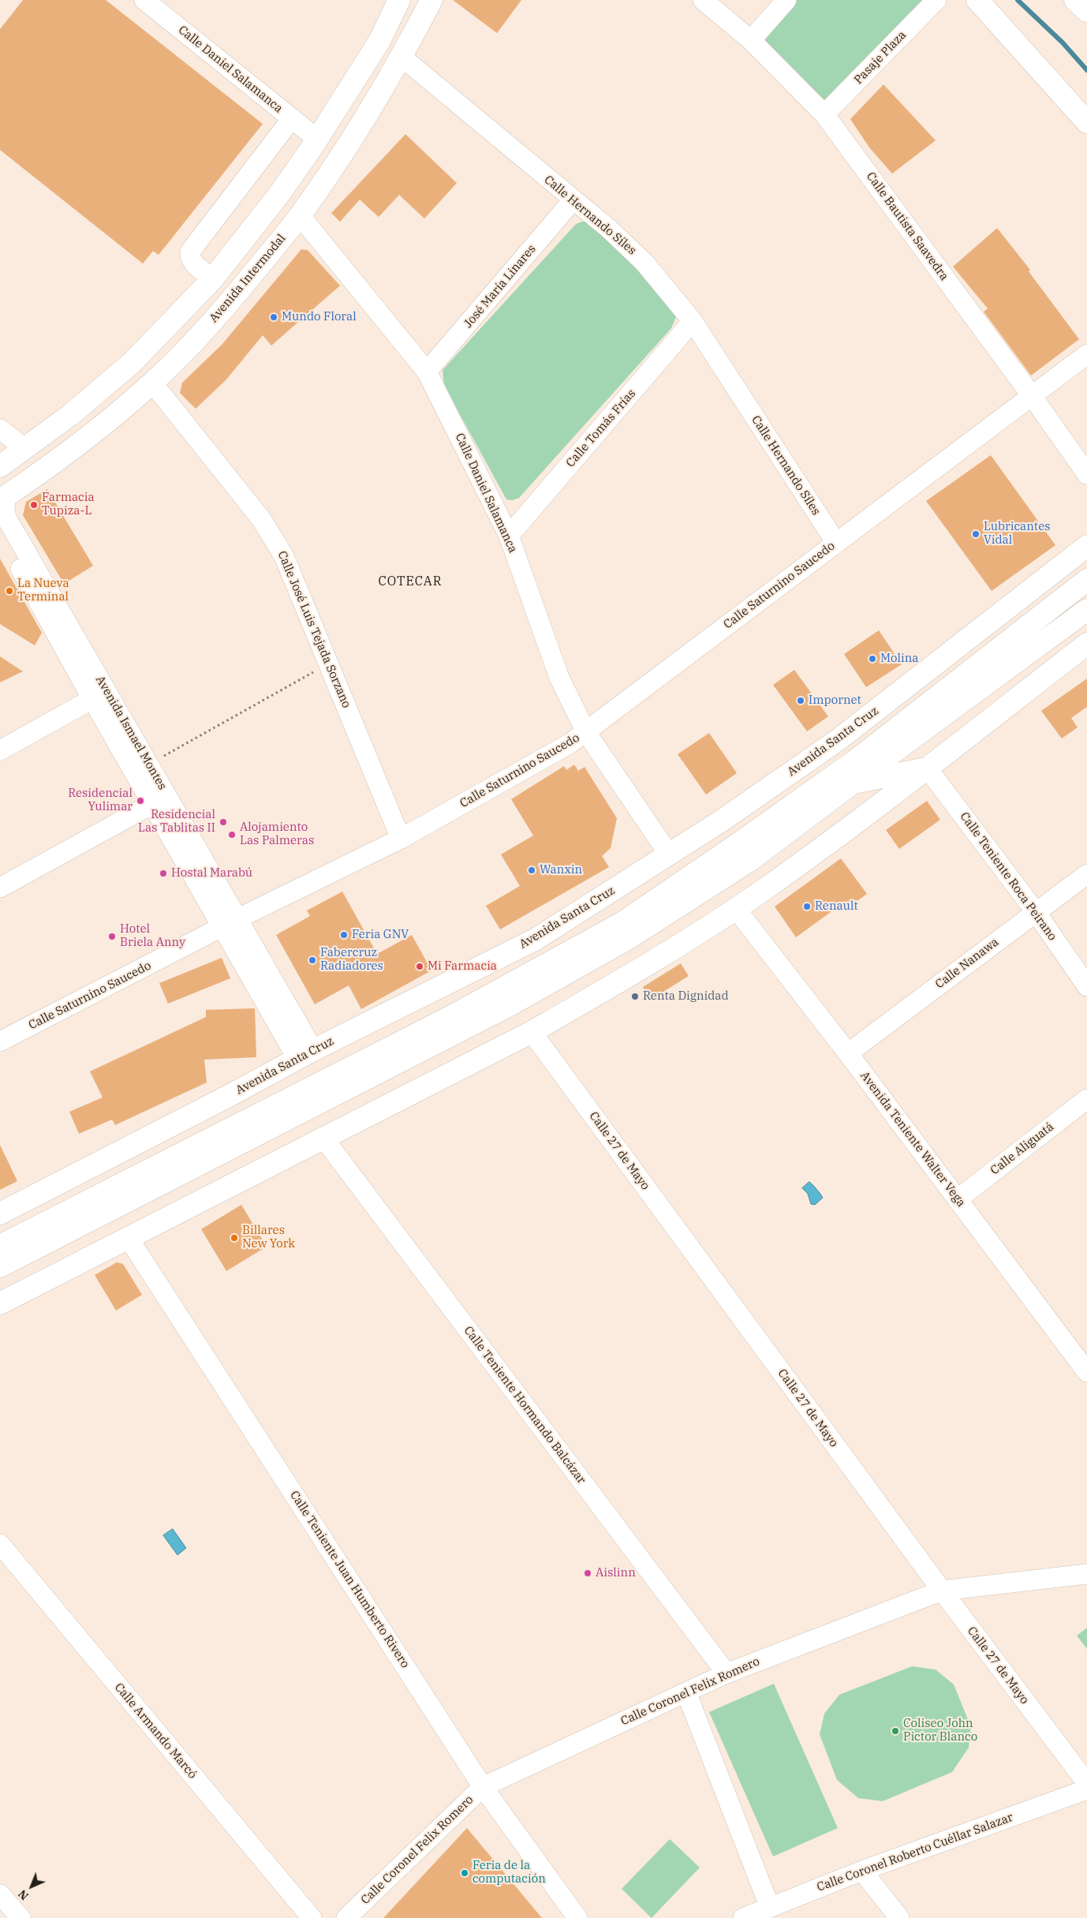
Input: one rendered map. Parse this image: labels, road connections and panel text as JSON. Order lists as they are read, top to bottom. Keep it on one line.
{"streets":{"main road":["Avenida Intermodal","Avenida Santa Cruz"],"street":["Pasaje Plaza","Calle Daniel Salamanca","Calle Hernando Síles","Calle Bautista Saavedra","José María Linares","Calle Tomás Frías","Calle Saturnino Saucedo","Calle José Luis Tejada Sorzano","Avenida Ismael Montes","Calle Teniente Roca Peirano","Calle Nanawa","Avenida Teniente Walter Vega","Calle Aliguatá","Calle 27 de Mayo","Calle Teniente Hormando Balcázar","Calle Teniente Juan Humberto Rivero","Calle Coronel Felix Romero","Calle Armando Marcó","Calle Coronel Roberto Cuéllar Salazar"]},"crossings":[["Pasaje Plaza","Calle Bautista Saavedra"],["Calle Daniel Salamanca","Avenida Intermodal"],["Calle Daniel Salamanca","José María Linares"],["Calle Daniel Salamanca","Calle Tomás Frías"],["Calle Daniel Salamanca","Calle Saturnino Saucedo"],["Calle Daniel Salamanca","Avenida Santa Cruz"],["Calle Hernando Síles","Avenida Intermodal"],["Calle Hernando Síles","José María Linares"],["Calle Hernando Síles","Calle Tomás Frías"],["Calle Hernando Síles","Calle Saturnino Saucedo"],["Calle Bautista Saavedra","Calle Saturnino Saucedo"],["Avenida Intermodal","Calle José Luis Tejada Sorzano"],["Avenida Intermodal","Avenida Ismael Montes"],["Calle Saturnino Saucedo","Calle José Luis Tejada Sorzano"],["Calle Saturnino Saucedo","Avenida Ismael Montes"],["Avenida Ismael Montes","Avenida Santa Cruz"],["Calle Teniente Roca Peirano","Calle Nanawa"],["Calle Nanawa","Avenida Teniente Walter Vega"],["Avenida Teniente Walter Vega","Calle Aliguatá"],["Calle 27 de Mayo","Calle Coronel Felix Romero"],["Calle Teniente Hormando Balcázar","Calle Coronel Felix Romero"],["Calle Teniente Juan Humberto Rivero","Calle Coronel Felix Romero"]],"districts":["COTECAR"],"places":["Mundo Floral","Farmacia Tupiza-L","Lubricantes Vidal","La Nueva Terminal","Molina","Impornet","Residencial Yulimar","Residencial Las Tablitas II","Alojamiento Las Palmeras","Wanxin","Hostal Marabú","Renault","Feria GNV","Hotel Briela Anny","Fabercruz Radiadores","Mi Farmacia","Renta Dignidad","Billares New York","Aislinn","Coliseo John Pictor Blanco","Feria de la computación"],"north":"bottom left"}
